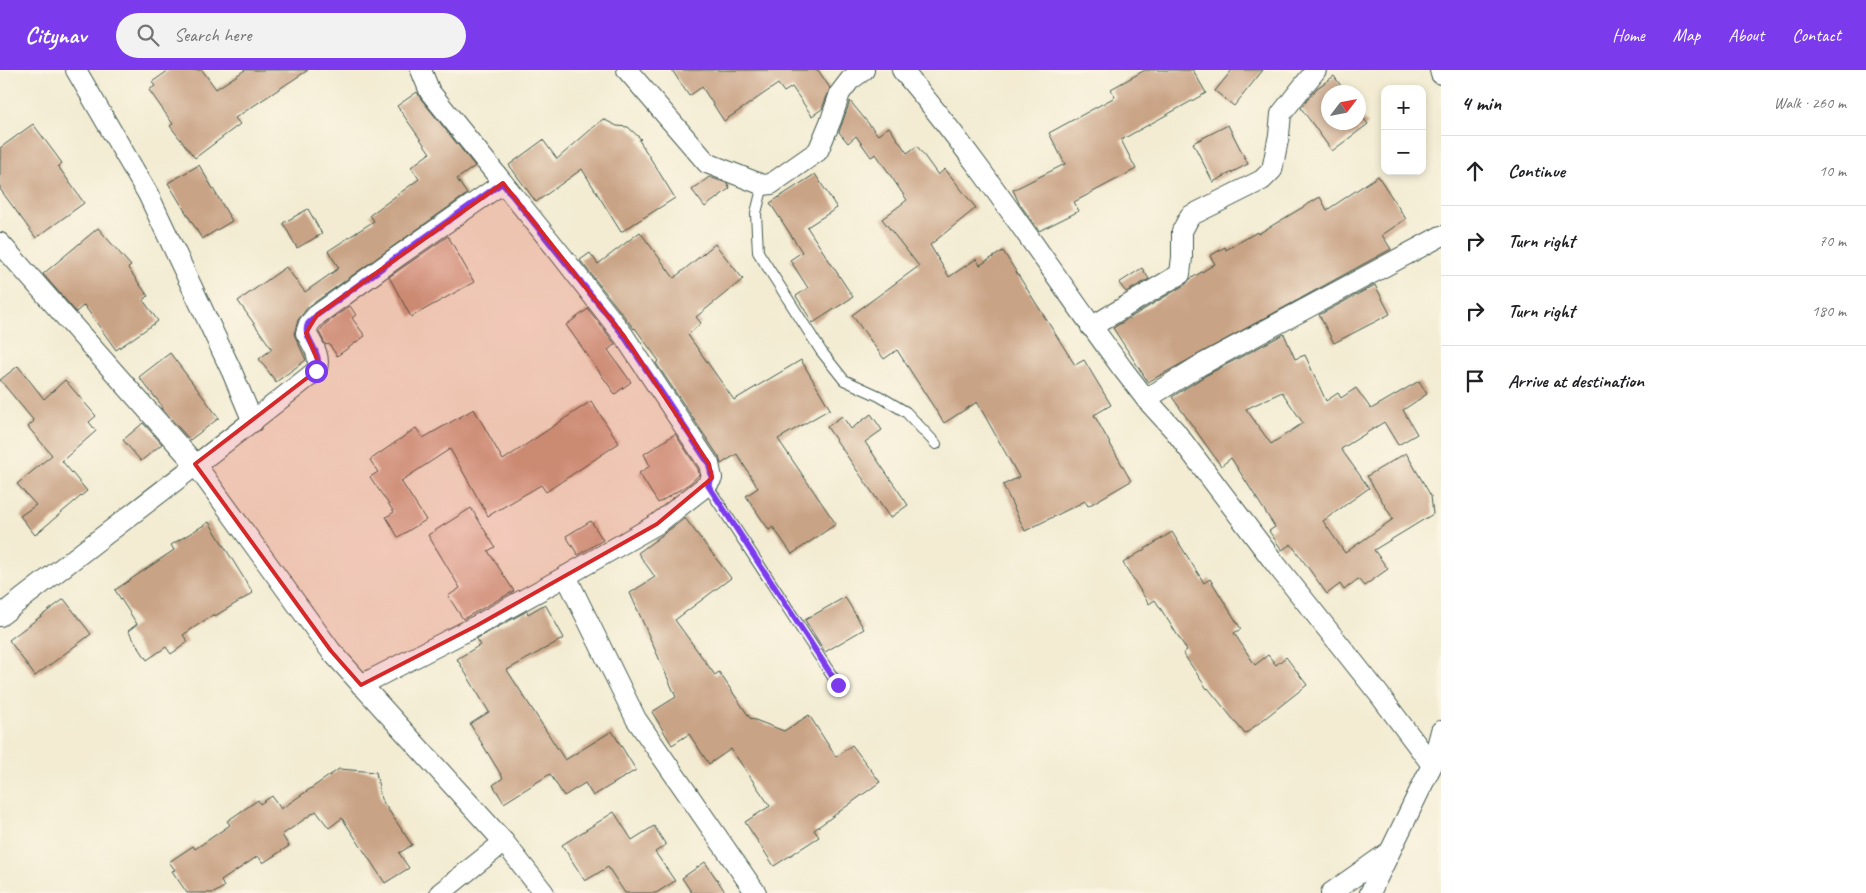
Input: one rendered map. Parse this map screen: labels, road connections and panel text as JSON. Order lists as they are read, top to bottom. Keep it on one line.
{"north":"top right","page":{"header":"Citynav","search":"Search here","nav":["Home","Map","About","Contact"],"heading":["4 min","Walk · 260 m"],"map_buttons":["+","−"],"list":[["Continue","10 m"],["Turn right","70 m"],["Turn right","180 m"],"Arrive at destination"]}}
